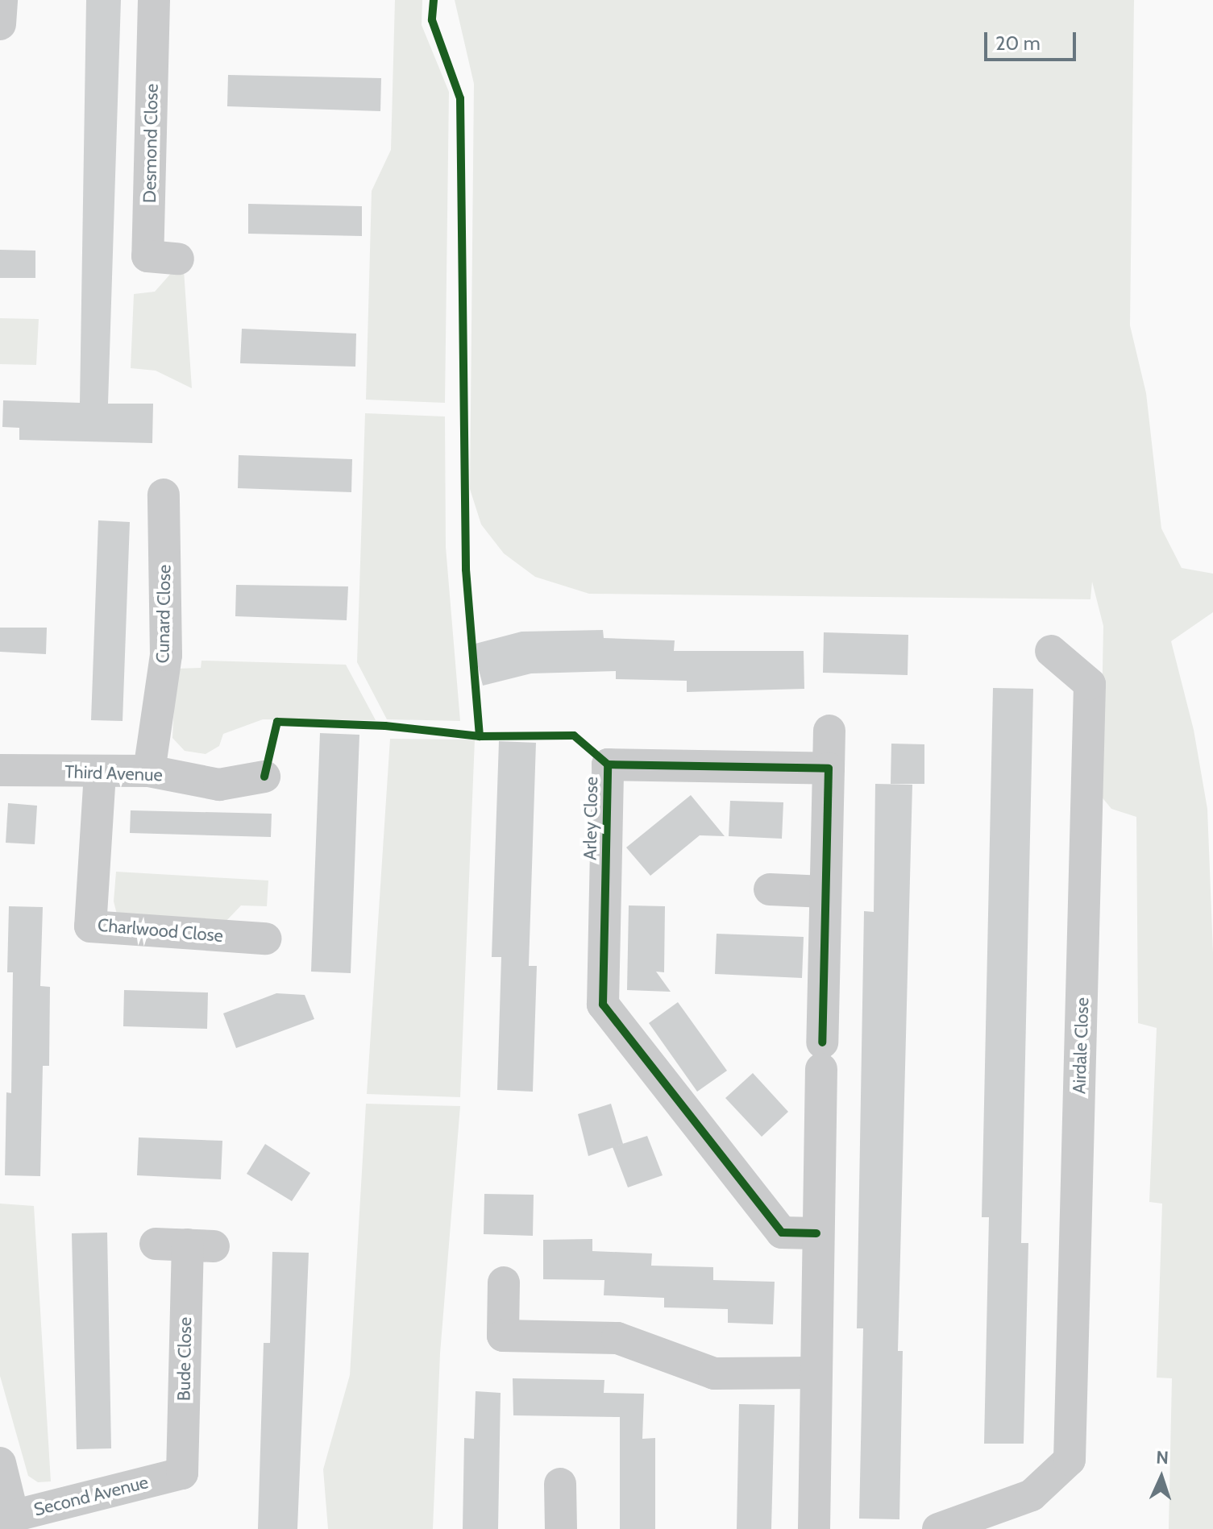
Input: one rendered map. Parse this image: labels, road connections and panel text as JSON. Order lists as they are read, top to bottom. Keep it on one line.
{"streets":{"street":["Desmond Close","Cunard Close","Third Avenue","Arley Close","Charlwood Close","Airdale Close","Bude Close","Second Avenue"]},"crossings":[["Cunard Close","Third Avenue"],["Third Avenue","Charlwood Close"],["Bude Close","Second Avenue"]],"scale_bar":"20 m","north":"top"}
